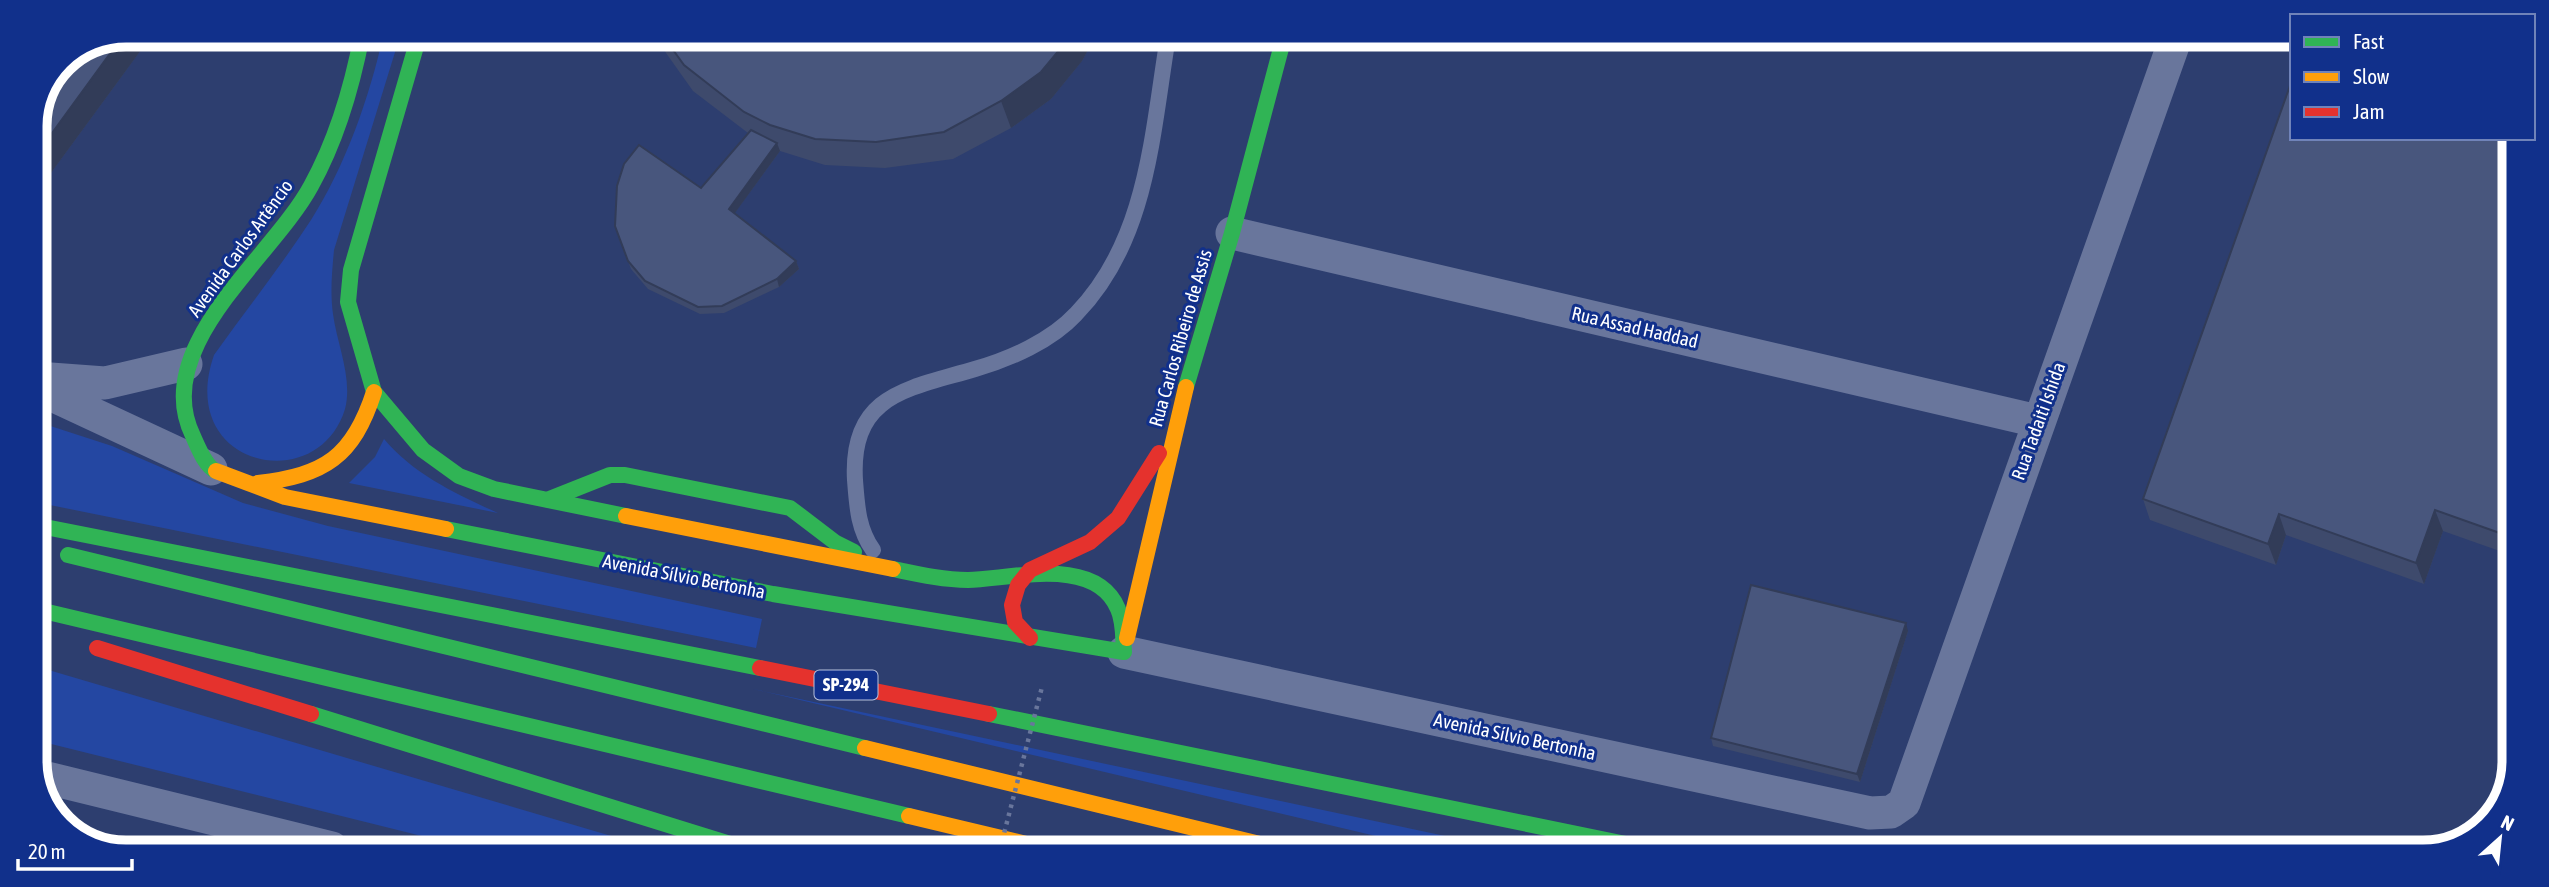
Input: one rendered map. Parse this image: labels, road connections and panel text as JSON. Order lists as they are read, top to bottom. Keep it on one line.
{"streets":{"main road":["Avenida Carlos Artêncio","Rua Carlos Ribeiro de Assis","Avenida Sílvio Bertonha","SP-294"],"street":["Rua Assad Haddad","Rua Tadaiti Ishida"]},"crossings":[["Rua Assad Haddad","Rua Carlos Ribeiro de Assis"],["Rua Assad Haddad","Rua Tadaiti Ishida"],["Rua Carlos Ribeiro de Assis","Avenida Sílvio Bertonha"],["Rua Tadaiti Ishida","Avenida Sílvio Bertonha"]],"legend":["Fast","Slow","Jam"],"scale_bar":"20 m","north":"top right"}
